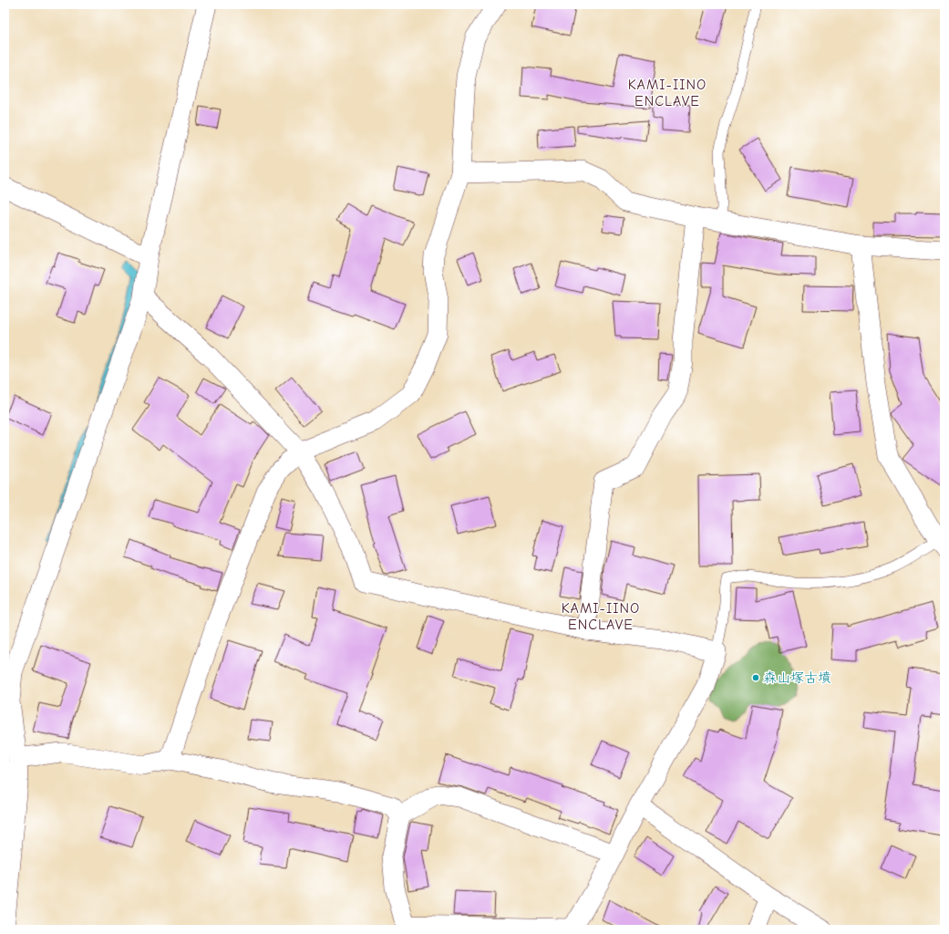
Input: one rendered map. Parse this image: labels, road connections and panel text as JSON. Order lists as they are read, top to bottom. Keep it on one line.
{"districts":["KAMI-IINO ENCLAVE","KAMI-IINO ENCLAVE"],"places":["森山塚古墳"]}
